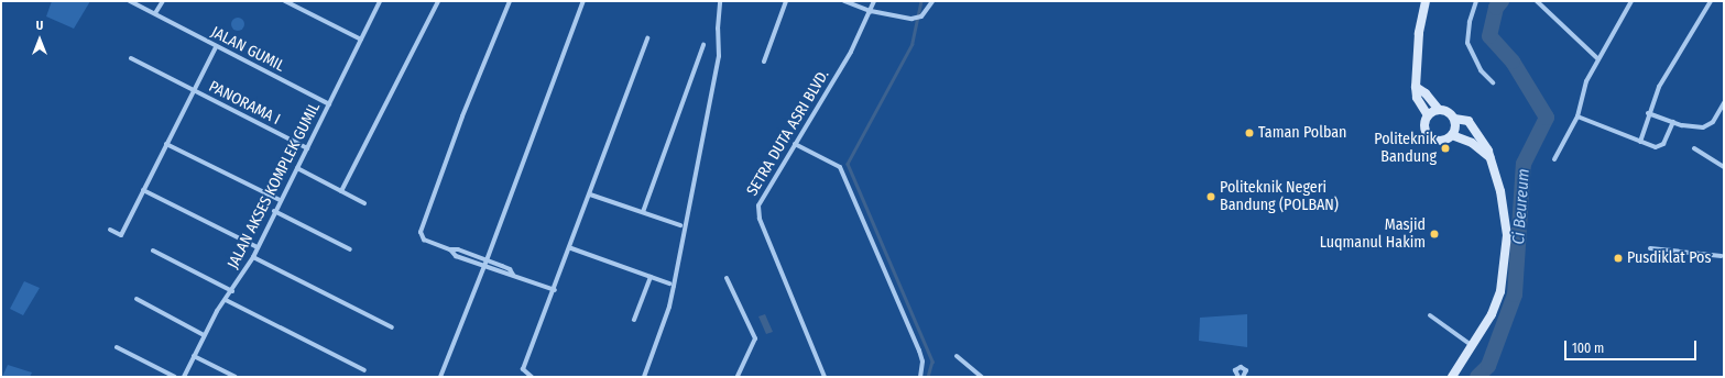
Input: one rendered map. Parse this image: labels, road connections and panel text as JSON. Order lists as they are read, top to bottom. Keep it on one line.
{"streets":{"street":["JALAN GUMIL","PANORAMA I","SETRA DUTA ASRI BLVD.","JALAN AKSES KOMPLEK GUMIL"]},"crossings":[["JALAN GUMIL","JALAN AKSES KOMPLEK GUMIL"],["PANORAMA I","JALAN AKSES KOMPLEK GUMIL"]],"water":["Ci Beureum"],"places":["Taman Polban","Politeknik Bandung","Politeknik Negeri Bandung (POLBAN)","Masjid Luqmanul Hakim","Pusdiklat Pos"],"scale_bar":"100 m","north":"top"}
